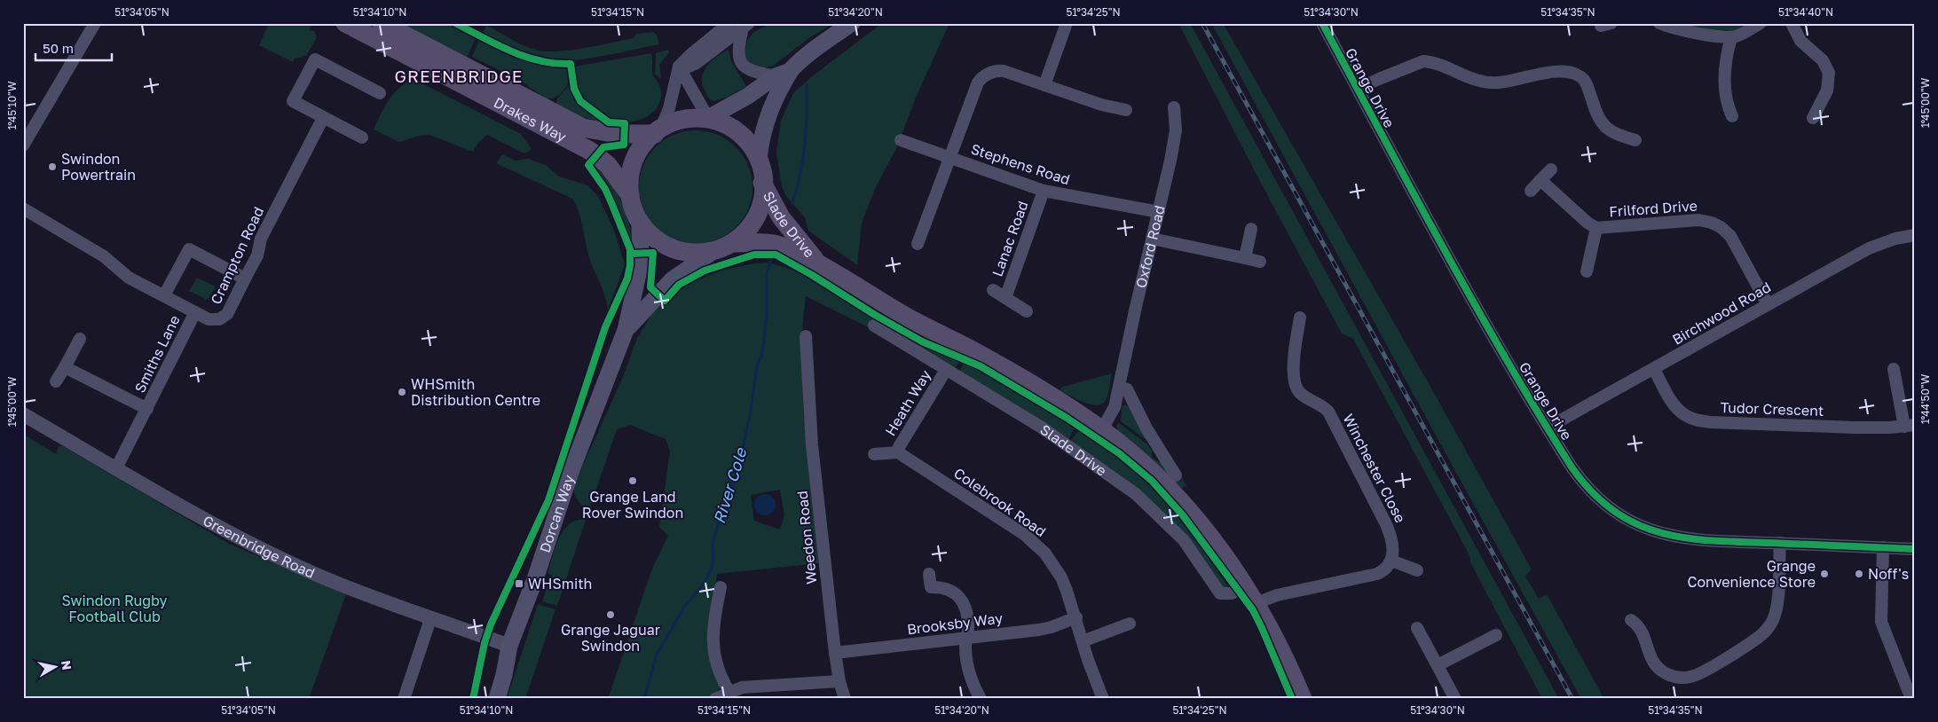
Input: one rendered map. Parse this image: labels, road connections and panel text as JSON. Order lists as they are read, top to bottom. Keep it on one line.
{"streets":{"main road":["Drakes Way","Slade Drive","Dorcan Way"],"street":["Grange Drive","Stephens Road","Frilford Drive","Lanac Road","Oxford Road","Crampton Road","Birchwood Road","Smiths Lane","Heath Way","Tudor Crescent","Winchester Close","Colebrook Road","Weedon Road","Greenbridge Road","Brooksby Way"]},"crossings":[["Grange Drive","Birchwood Road"],["Drakes Way","Slade Drive"],["Drakes Way","Dorcan Way"],["Stephens Road","Lanac Road"],["Stephens Road","Oxford Road"],["Frilford Drive","Birchwood Road"],["Slade Drive","Oxford Road"],["Slade Drive","Heath Way"],["Slade Drive","Dorcan Way"],["Crampton Road","Smiths Lane"],["Birchwood Road","Tudor Crescent"],["Smiths Lane","Greenbridge Road"],["Heath Way","Colebrook Road"],["Colebrook Road","Brooksby Way"],["Dorcan Way","Greenbridge Road"],["Weedon Road","Brooksby Way"]],"districts":["GREENBRIDGE"],"water":["River Cole"],"parks":["Swindon Rugby Football Club"],"places":{"other":["Swindon Powertrain","WHSmith Distribution Centre","Grange Land Rover Swindon","Grange Convenience Store","Noff's","Grange Jaguar Swindon"],"transit":["WHSmith"]},"scale_bar":"50 m","north":"right","coordinates":["51°34'05\"N","51°34'10\"N","51°34'15\"N","51°34'20\"N","51°34'25\"N","51°34'30\"N","51°34'35\"N","51°34'40\"N","1°45'00\"W","1°45'10\"W","1°44'50\"W"]}
